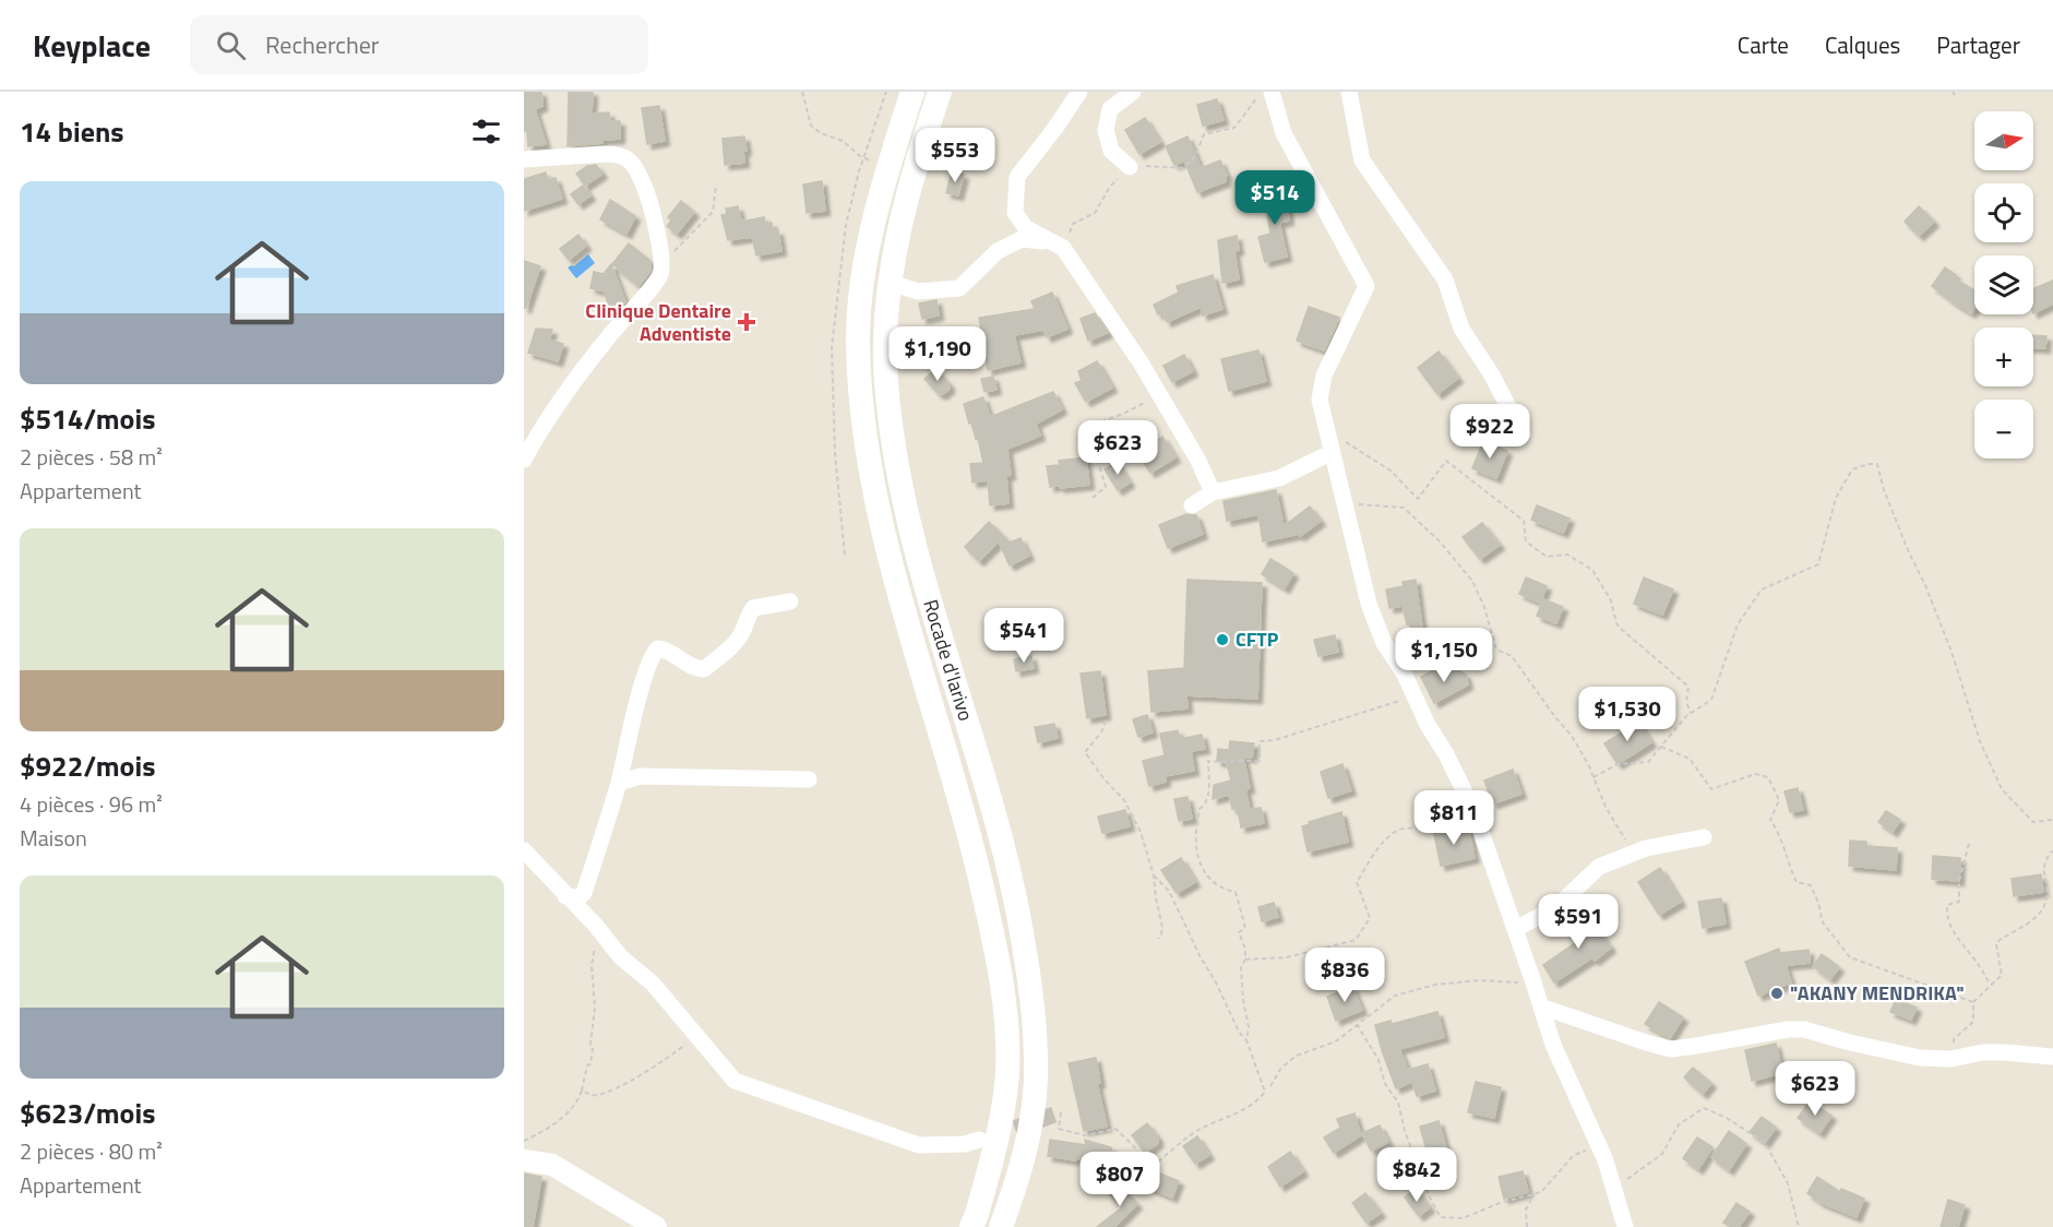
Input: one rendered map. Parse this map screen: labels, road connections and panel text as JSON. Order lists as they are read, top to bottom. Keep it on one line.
{"streets":{"main road":["Rocade d'Iarivo"]},"places":{"health":["Clinique Dentaire Adventiste"],"other":["CFTP","\"AKANY MENDRIKA\""]},"north":"right","page":{"header":"Keyplace","search":"Rechercher","nav":["Carte","Calques","Partager"],"heading":"14 biens","map_buttons":["+","−"],"price":["$553","$514","$1,190","$922","$623","$541","$1,150","$1,530","$811","$591","$836","$623","$842","$807"],"list":[{"name":"$514/mois","note":"2 pièces · 58 m² · Appartement"},{"name":"$922/mois","note":"4 pièces · 96 m² · Maison"},{"name":"$623/mois","note":"2 pièces · 80 m² · Appartement"}]}}
